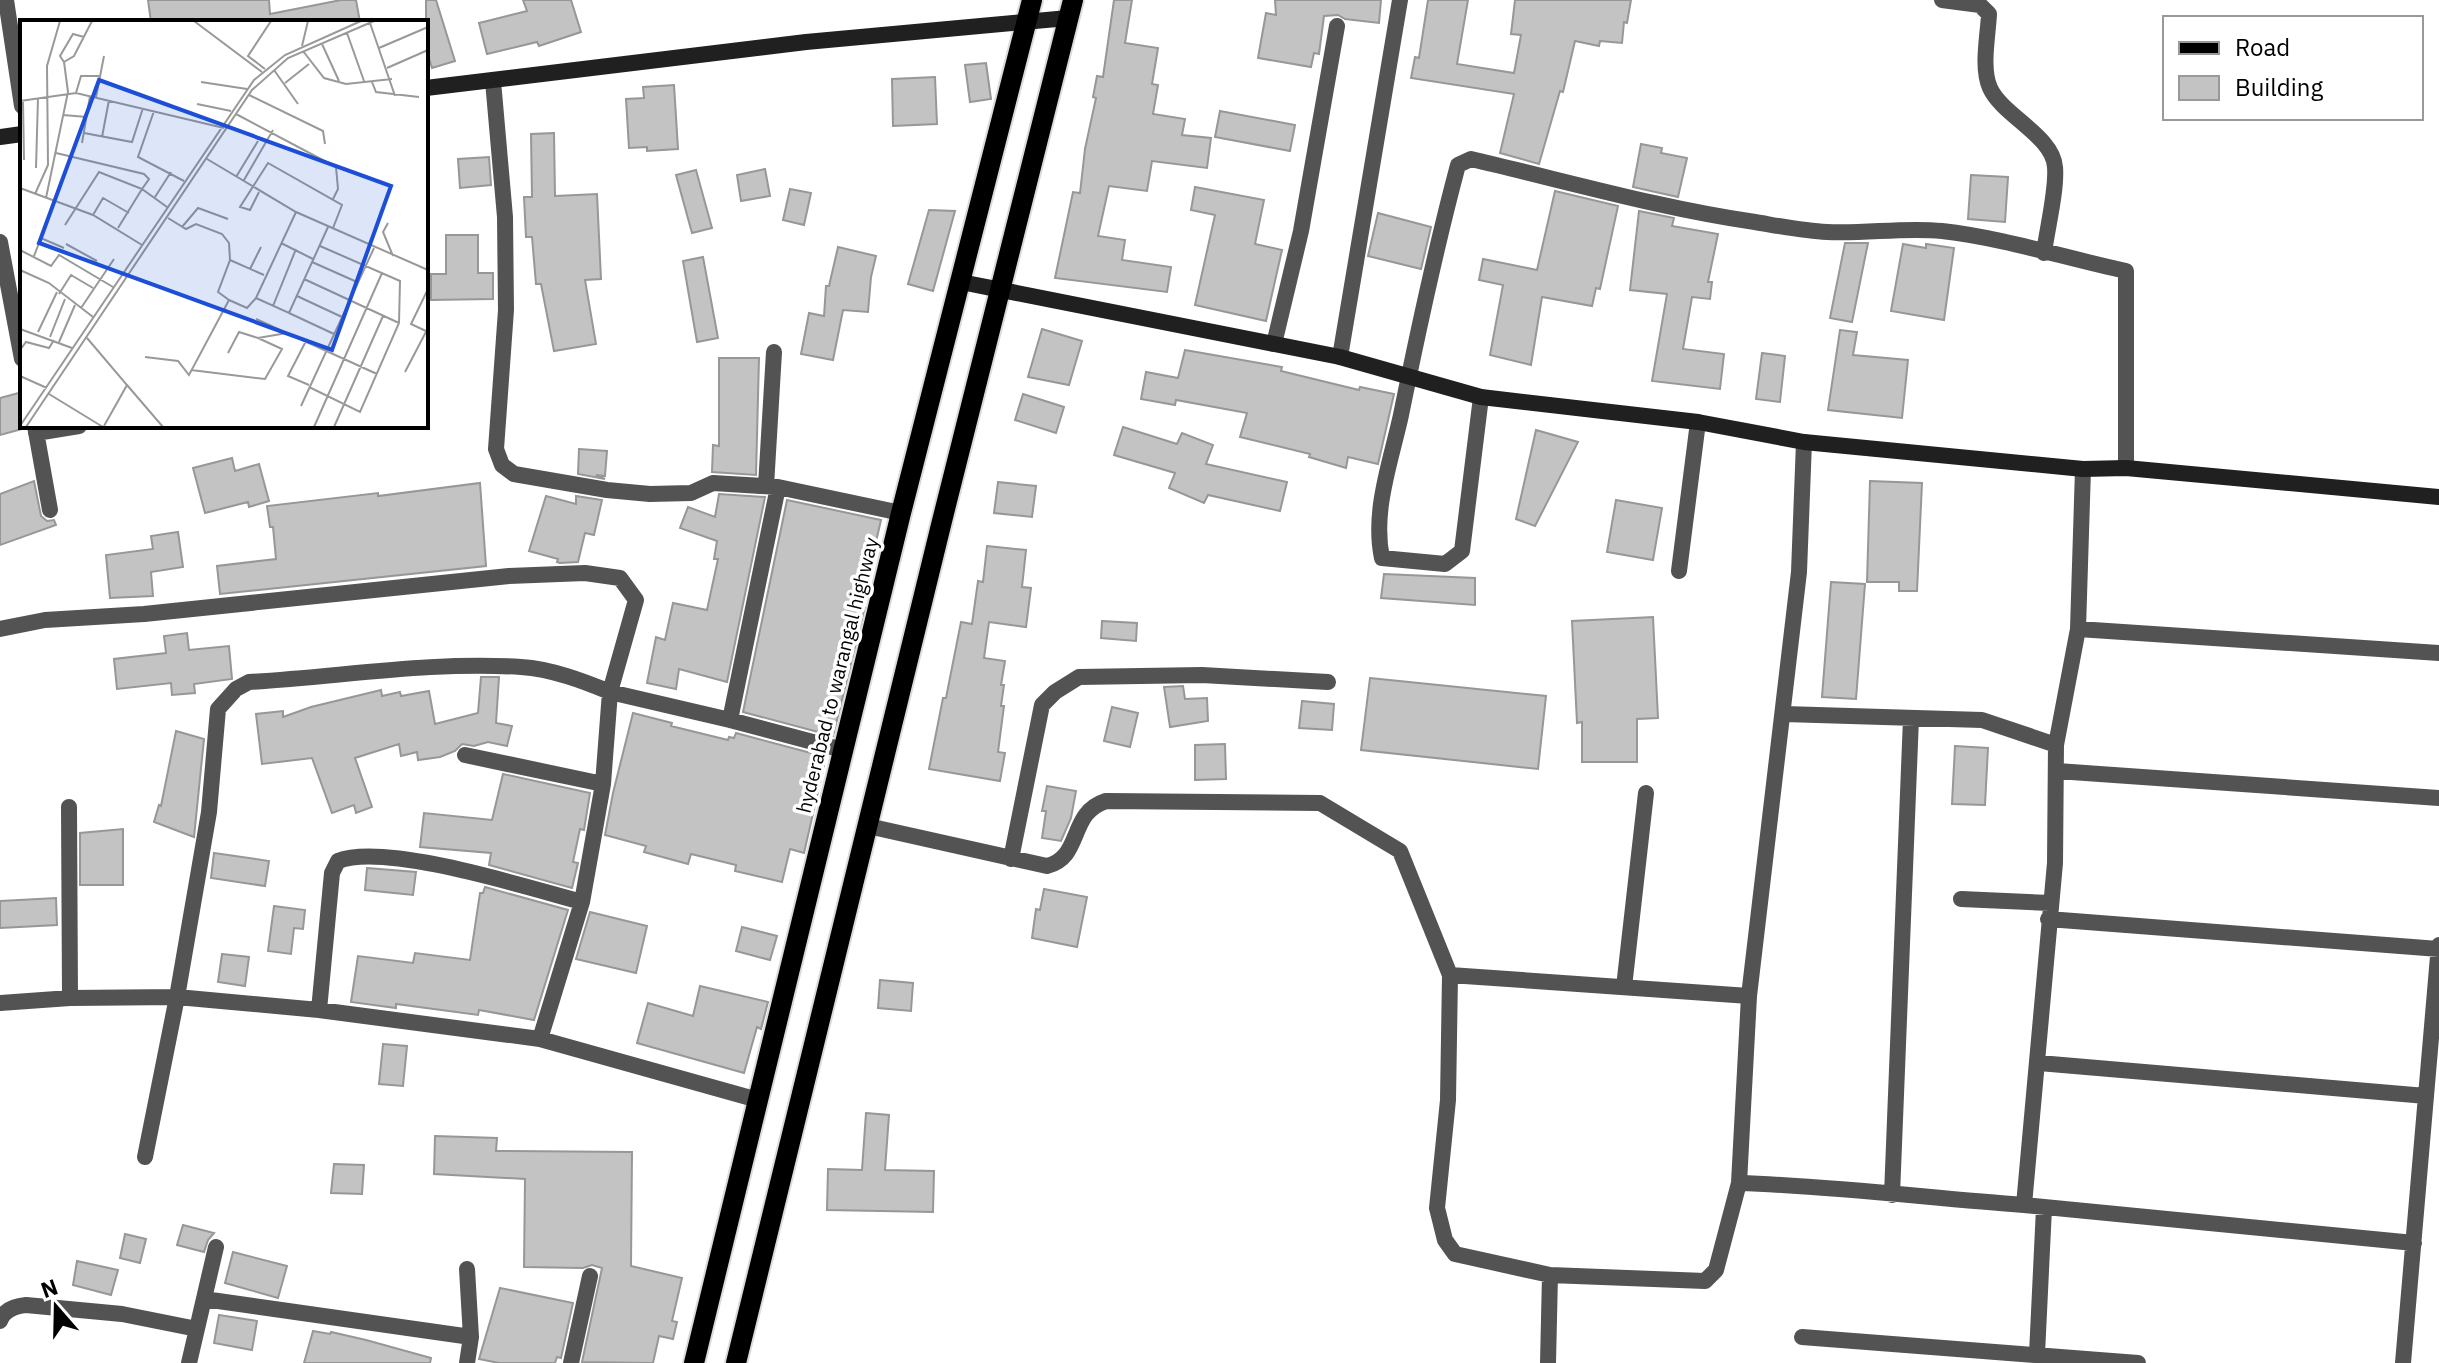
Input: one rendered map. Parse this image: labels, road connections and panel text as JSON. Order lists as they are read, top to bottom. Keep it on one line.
{"streets":{"main road":["hyderabad to warangal highway"]},"legend":["Road","Building"],"north":"top"}
